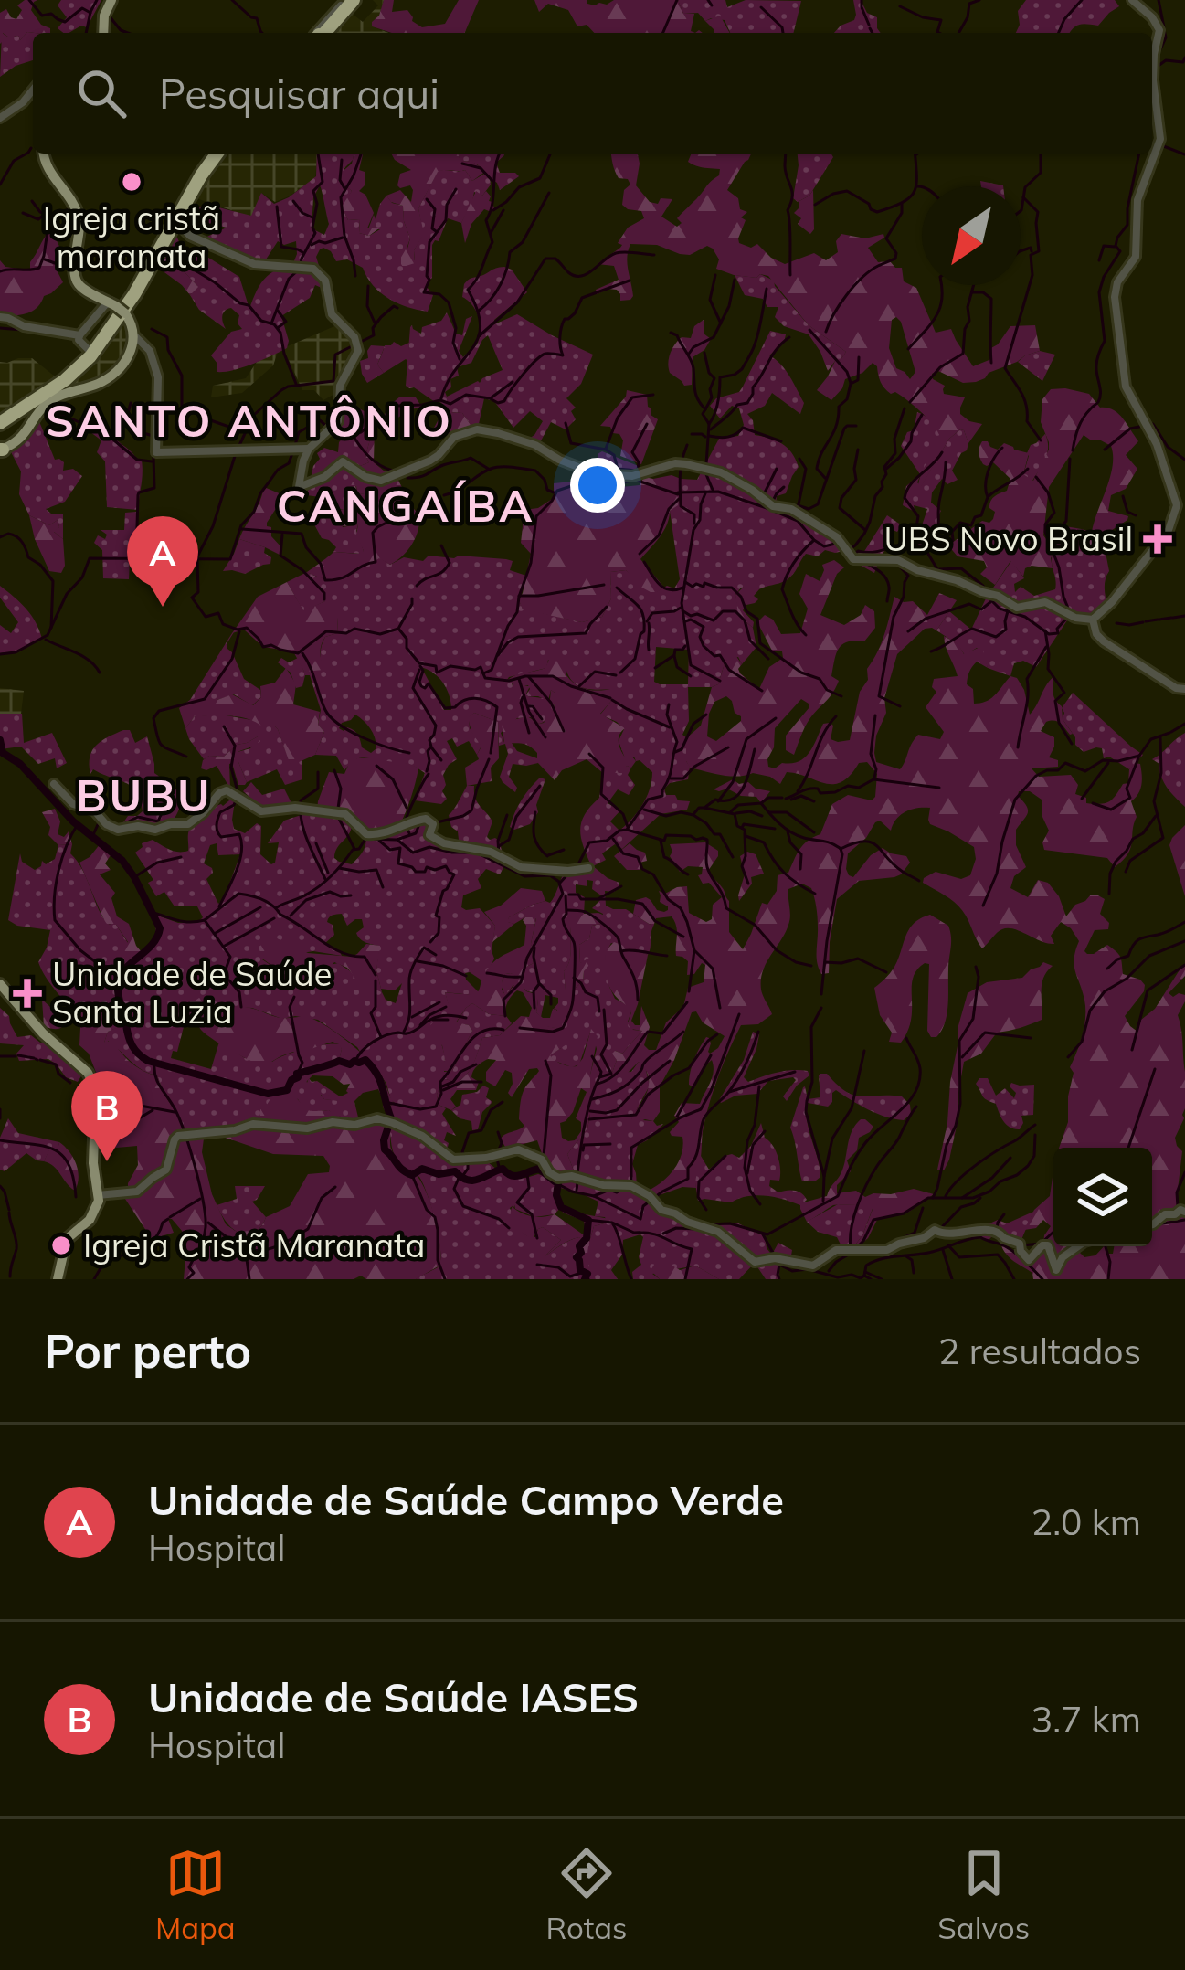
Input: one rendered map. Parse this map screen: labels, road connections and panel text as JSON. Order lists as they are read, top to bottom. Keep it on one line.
{"districts":["SANTO ANTÔNIO","CANGAÍBA","BUBU"],"places":{"other":["Igreja cristã maranata","Igreja Cristã Maranata"],"health":["UBS Novo Brasil","Unidade de Saúde Santa Luzia"]},"north":"bottom left","page":{"search":"Pesquisar aqui","pins":["A","B"],"heading":["Por perto","2 resultados"],"list":[{"mark":"A","name":"Unidade de Saúde Campo Verde","note":"Hospital","value":"2.0 km"},{"mark":"B","name":"Unidade de Saúde IASES","note":"Hospital","value":"3.7 km"}],"nav":["Mapa","Rotas","Salvos"]}}
